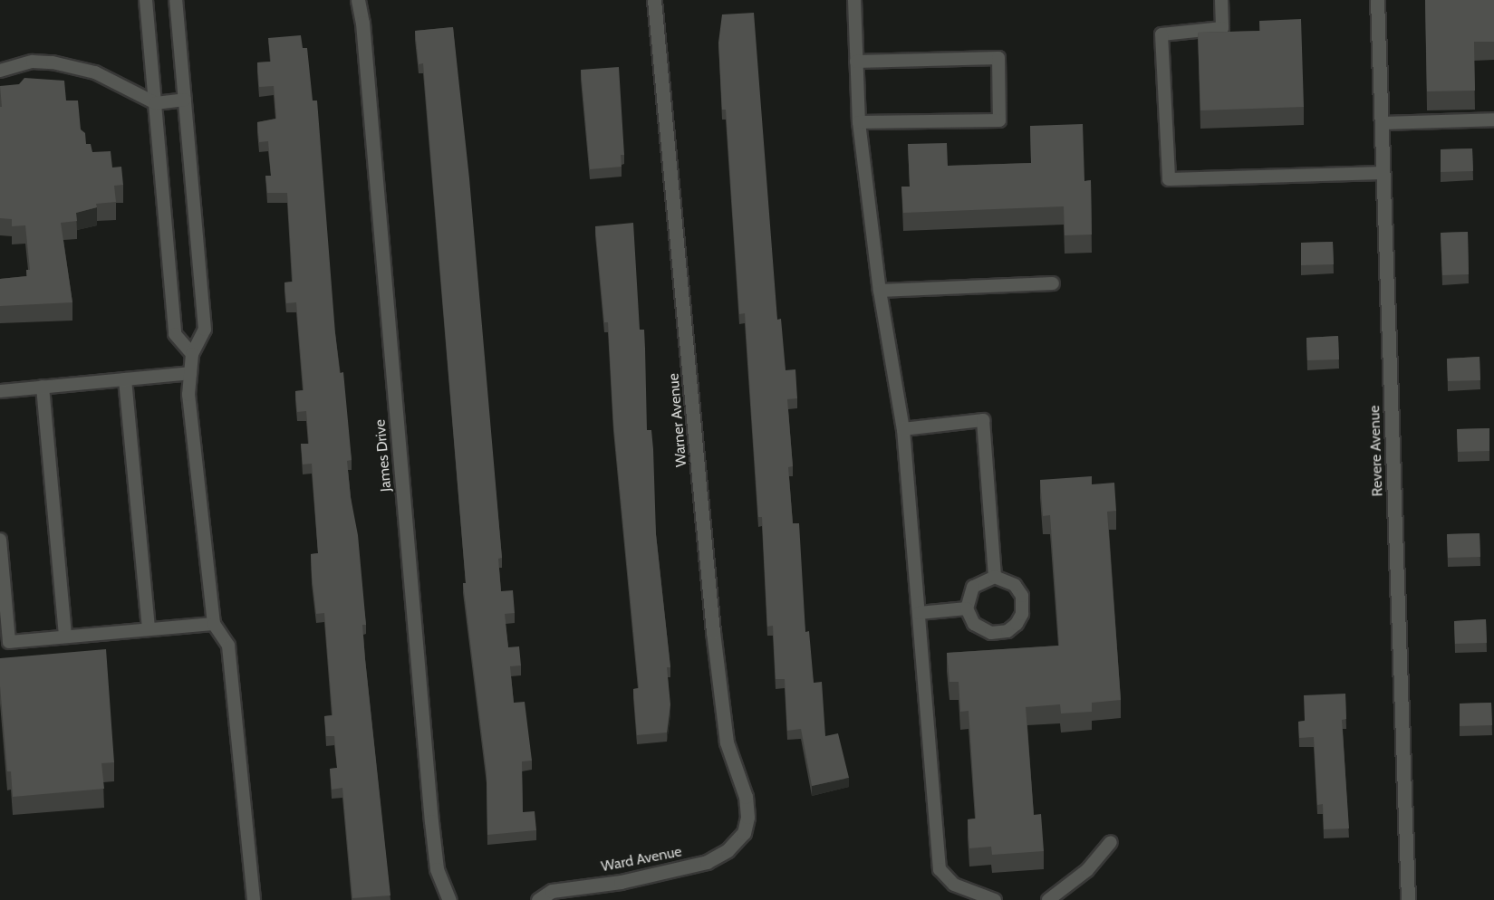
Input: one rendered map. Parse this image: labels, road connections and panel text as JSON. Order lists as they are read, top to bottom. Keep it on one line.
{"streets":{"street":["Warner Avenue","Revere Avenue","James Drive","Ward Avenue"]},"crossings":[["Warner Avenue","Ward Avenue"]]}
